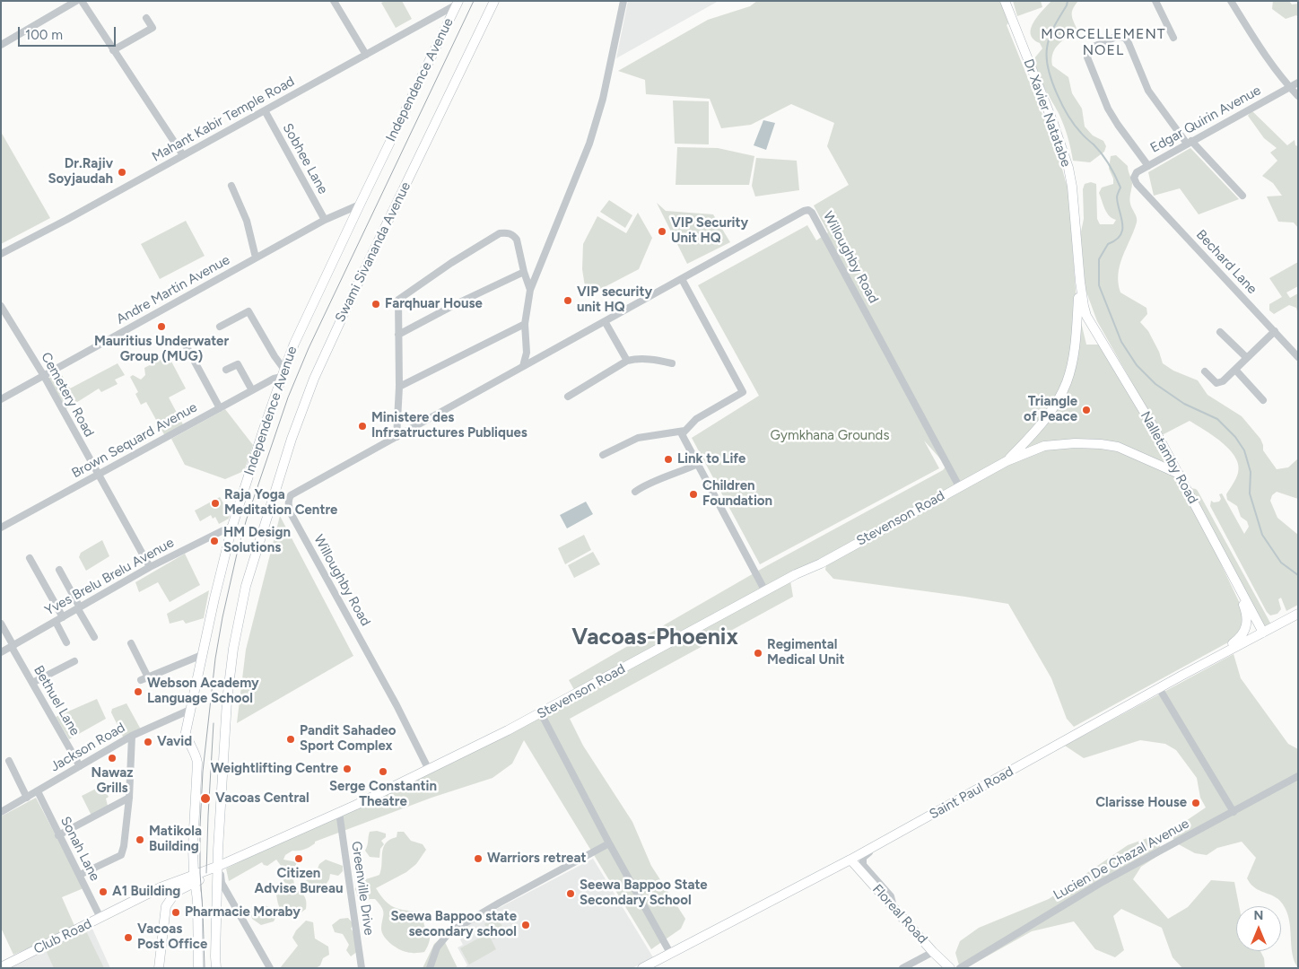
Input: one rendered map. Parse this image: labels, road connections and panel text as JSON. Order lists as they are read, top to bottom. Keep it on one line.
{"streets":{"street":["Independence Avenue","Dr Xavier Natatabe","Mahant Kabir Temple Road","Edgar Quirin Avenue","Sobhee Lane","Swami Sivananda Avenue","Willoughby Road","Bechard Lane","Andre Martin Avenue","Cemetery Road","Brown Sequard Avenue","Nalletamby Road","Stevenson Road","Yves Brelu Brelu Avenue","Bethuel Lane","Jackson Road","Saint Paul Road","Sonah Lane","Lucien De Chazal Avenue","Greenville Drive","Floreal Road","Club Road"]},"crossings":[["Independence Avenue","Mahant Kabir Temple Road"],["Independence Avenue","Andre Martin Avenue"],["Independence Avenue","Brown Sequard Avenue"],["Independence Avenue","Stevenson Road"],["Independence Avenue","Yves Brelu Brelu Avenue"],["Independence Avenue","Jackson Road"],["Independence Avenue","Club Road"],["Dr Xavier Natatabe","Nalletamby Road"],["Dr Xavier Natatabe","Stevenson Road"],["Mahant Kabir Temple Road","Sobhee Lane"],["Edgar Quirin Avenue","Bechard Lane"],["Sobhee Lane","Andre Martin Avenue"],["Swami Sivananda Avenue","Stevenson Road"],["Willoughby Road","Stevenson Road"],["Andre Martin Avenue","Cemetery Road"],["Cemetery Road","Brown Sequard Avenue"],["Cemetery Road","Yves Brelu Brelu Avenue"],["Nalletamby Road","Stevenson Road"],["Nalletamby Road","Saint Paul Road"],["Stevenson Road","Greenville Drive"],["Stevenson Road","Club Road"],["Yves Brelu Brelu Avenue","Bethuel Lane"],["Bethuel Lane","Jackson Road"],["Jackson Road","Sonah Lane"],["Saint Paul Road","Floreal Road"],["Sonah Lane","Club Road"]],"districts":["MORCELLEMENT NOEL","Vacoas-Phoenix"],"parks":["Gymkhana Grounds"],"places":["Dr.Rajiv Soyjaudah","VIP Security Unit HQ","VIP security unit HQ","Farqhuar House","Mauritius Underwater Group (MUG)","Triangle of Peace","Ministere des Infrsatructures Publiques","Link to Life","Children Foundation","Raja Yoga Meditation Centre","HM Design Solutions","Regimental Medical Unit","Webson Academy Language School","Pandit Sahadeo Sport Complex","Vavid","Nawaz Grills","Weightlifting Centre","Serge Constantin Theatre","Vacoas Central","Clarisse House","Matikola Building","Citizen Advise Bureau","Warriors retreat","A1 Building","Seewa Bappoo State Secondary School","Pharmacie Moraby","Seewa Bappoo state secondary school","Vacoas Post Office"],"scale_bar":"100 m","north":"top"}
